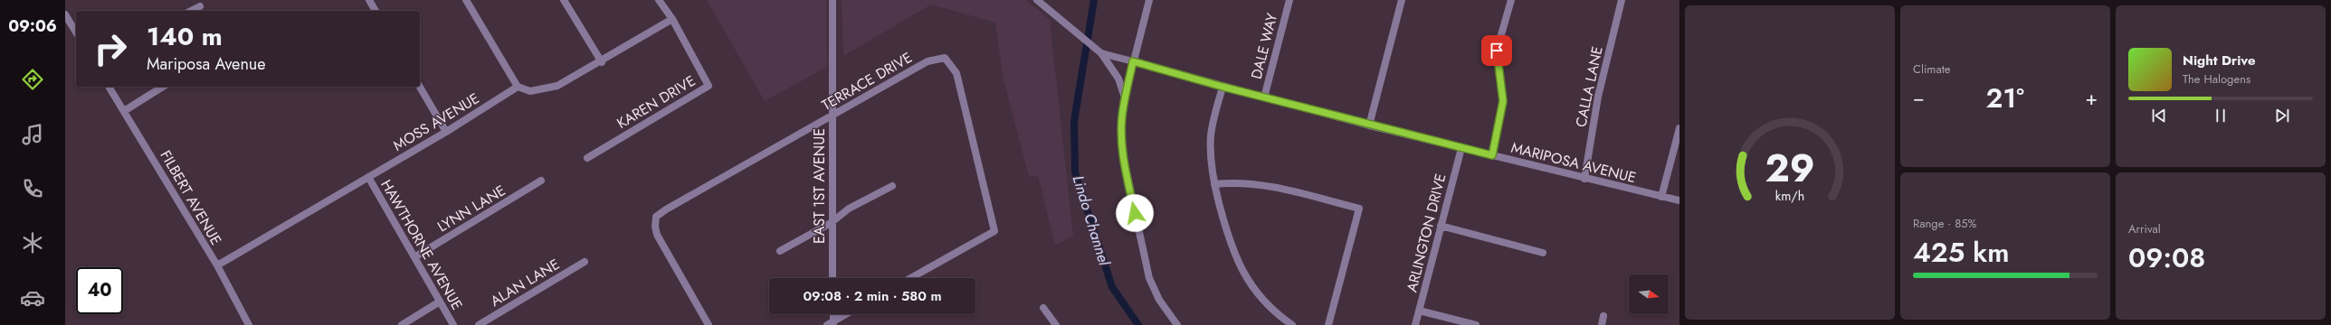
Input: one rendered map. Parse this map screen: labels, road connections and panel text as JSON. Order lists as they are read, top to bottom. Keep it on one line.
{"streets":{"street":["DALE WAY","TERRACE DRIVE","CALLA LANE","KAREN DRIVE","MOSS AVENUE","MARIPOSA AVENUE","EAST 1ST AVENUE","FILBERT AVENUE","LYNN LANE","ARLINGTON DRIVE","HAWTHORNE AVENUE","ALAN LANE"]},"crossings":[["DALE WAY","MARIPOSA AVENUE"],["TERRACE DRIVE","EAST 1ST AVENUE"],["CALLA LANE","MARIPOSA AVENUE"],["MOSS AVENUE","FILBERT AVENUE"],["MOSS AVENUE","HAWTHORNE AVENUE"],["MARIPOSA AVENUE","ARLINGTON DRIVE"],["LYNN LANE","HAWTHORNE AVENUE"]],"water":["Lindo Channel"],"north":"right","page":{"tabs":"09:06","tile":["Climate",["Range · 85%","425 km"],["Arrival","09:08"]],"turn":["140 m","Mariposa Avenue"],"song":["Night Drive","The Halogens"],"heat":["−","21°","+"],"limit":"40","trip":"09:08 · 2 min · 580 m","gauge":["29","km/h"]}}
